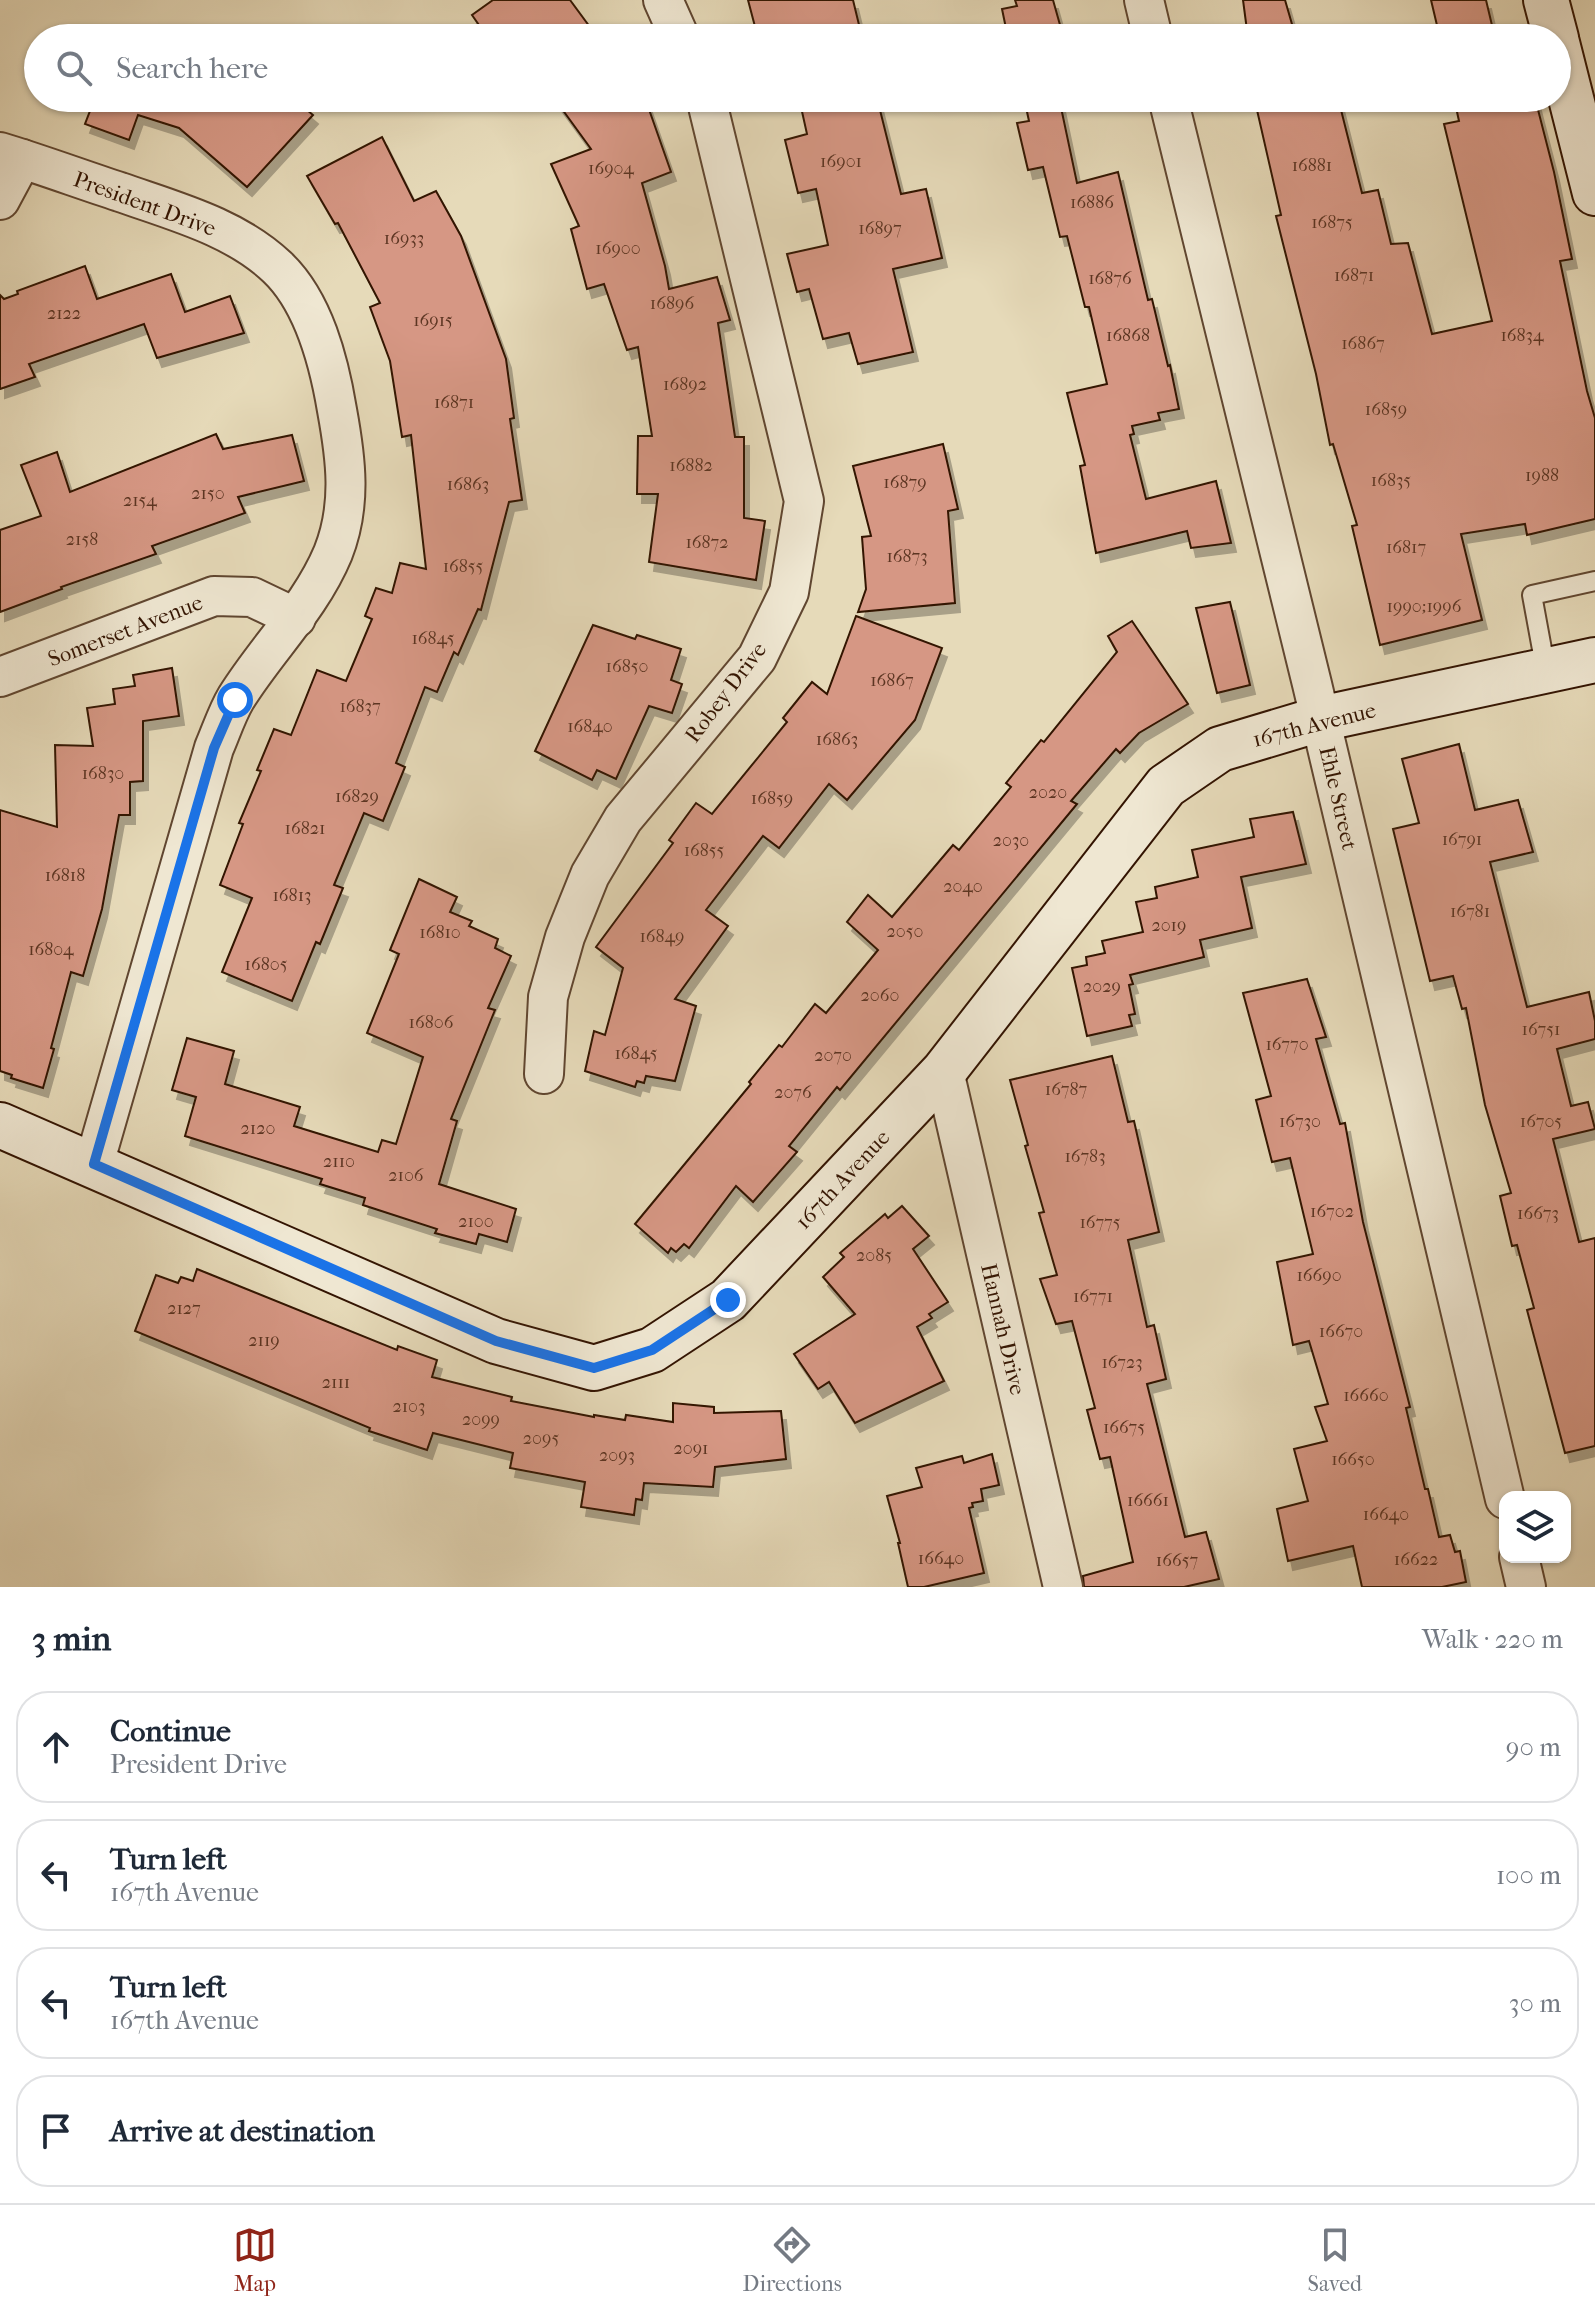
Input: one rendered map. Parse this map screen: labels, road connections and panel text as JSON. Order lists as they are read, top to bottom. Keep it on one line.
{"streets":{"street":["President Drive","Somerset Avenue","Robey Drive","167th Avenue","Ehle Street","Hannah Drive"]},"crossings":[["President Drive","Somerset Avenue"],["President Drive","167th Avenue"],["167th Avenue","Ehle Street"],["167th Avenue","Hannah Drive"]],"house_numbers":["16901","16881","16904","16886","16875","16897","16933","16900","16871","16876","16896","2122","16915","16868","16834","16867","16892","16871","16859","16882","1988","16835","16879","16863","2150","2154","2158","16872","16817","16873","16855","1990;1996","16845","16850","16867","16837","16840","16863","16830","2020","16829","16859","16821","16791","2030","16855","16818","2040","16813","16781","2019","2050","16810","16849","16804","16805","2029","2060","16806","16751","16770","16845","2070","16787","2076","16730","16705","2120","16783","2110","2106","16702","16673","2100","16775","2085","16690","16771","2127","16670","2119","16723","2111","16660","2103","2099","16675","2095","2091","2093","16650","16661","16640","16640","16622","16657"],"page":{"search":"Search here","heading":["3 min","Walk · 220 m"],"list":[["Continue","President Drive","90 m"],["Turn left","167th Avenue","100 m"],["Turn left","167th Avenue","30 m"],"Arrive at destination"],"nav":["Map","Directions","Saved"]}}
